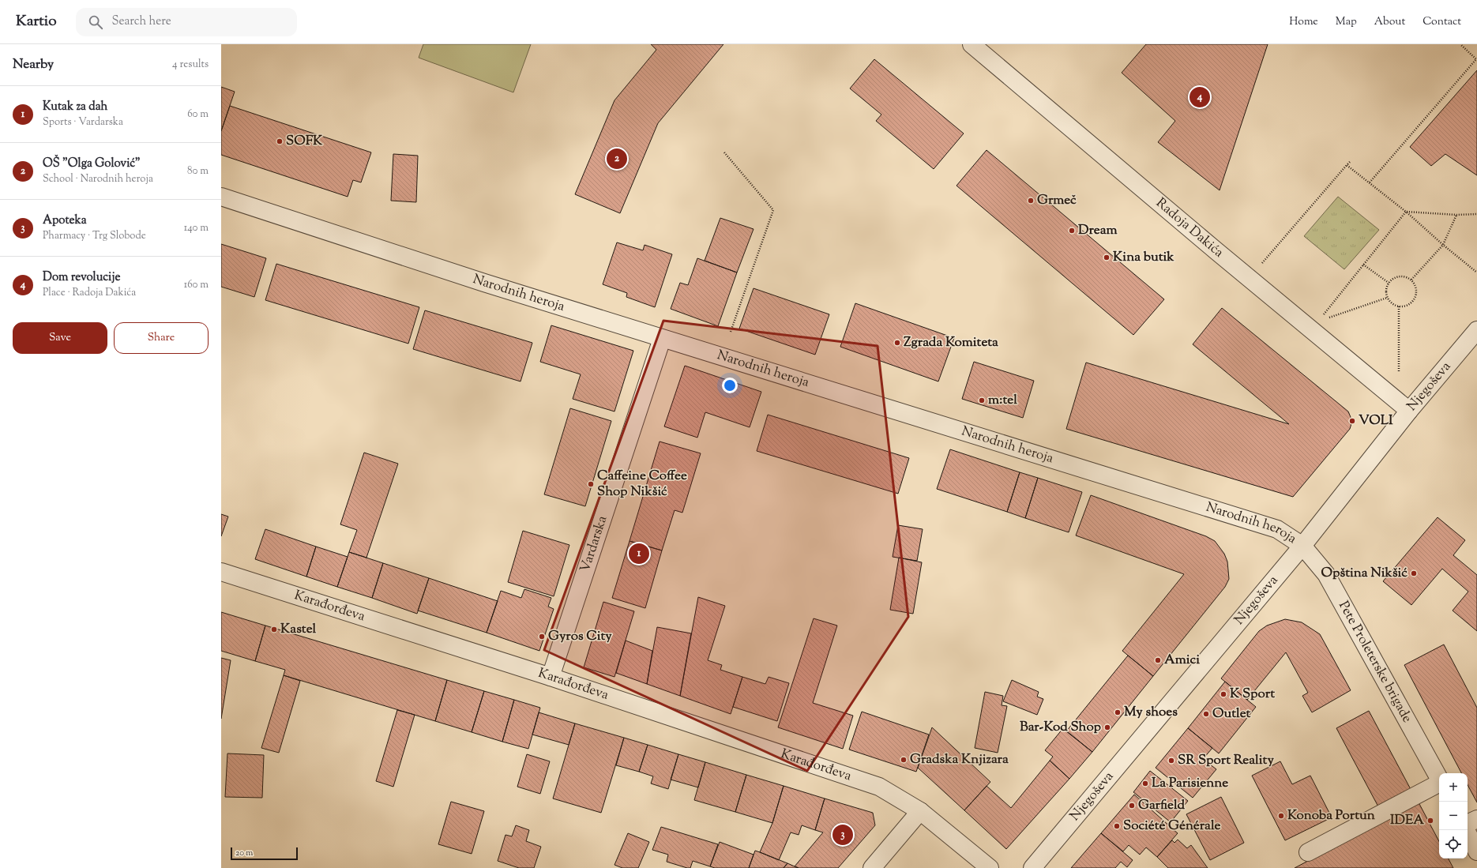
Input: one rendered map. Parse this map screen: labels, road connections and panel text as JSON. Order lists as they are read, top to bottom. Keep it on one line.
{"streets":{"street":["Radoja Dakića","Narodnih heroja","Njegoševa","Vardarska","Karađorđeva","Pete Proleterske brigade"]},"crossings":[["Radoja Dakića","Njegoševa"],["Narodnih heroja","Njegoševa"],["Narodnih heroja","Vardarska"],["Narodnih heroja","Pete Proleterske brigade"],["Njegoševa","Pete Proleterske brigade"],["Vardarska","Karađorđeva"]],"places":["SOFK","Grmeč","Dream","Kina butik","Zgrada Komiteta","m:tel","VOLI","Caffeine Coffee Shop Nikšić","Opština Nikšić","Kastel","Gyros City","Amici","K Sport","My shoes","Outlet","Bar-Kod Shop","Gradska Knjizara","SR Sport Reality","La Parisienne","Garfield","Konoba Portun","IDEA","Société Générale"],"scale_bar":"20 m","page":{"header":"Kartio","search":"Search here","nav":["Home","Map","About","Contact"],"heading":["Nearby","4 results"],"list":[{"mark":"1","name":"Kutak za dah","note":"Sports · Vardarska","value":"60 m"},{"mark":"2","name":"OŠ \"Olga Golović\"","note":"School · Narodnih heroja","value":"80 m"},{"mark":"3","name":"Apoteka","note":"Pharmacy · Trg Slobode","value":"140 m"},{"mark":"4","name":"Dom revolucije","note":"Place · Radoja Dakića","value":"160 m"}],"pins":["4","2","1","3"],"buttons":["Save","Share"],"map_buttons":["+","−"],"scale":"20 m"}}
